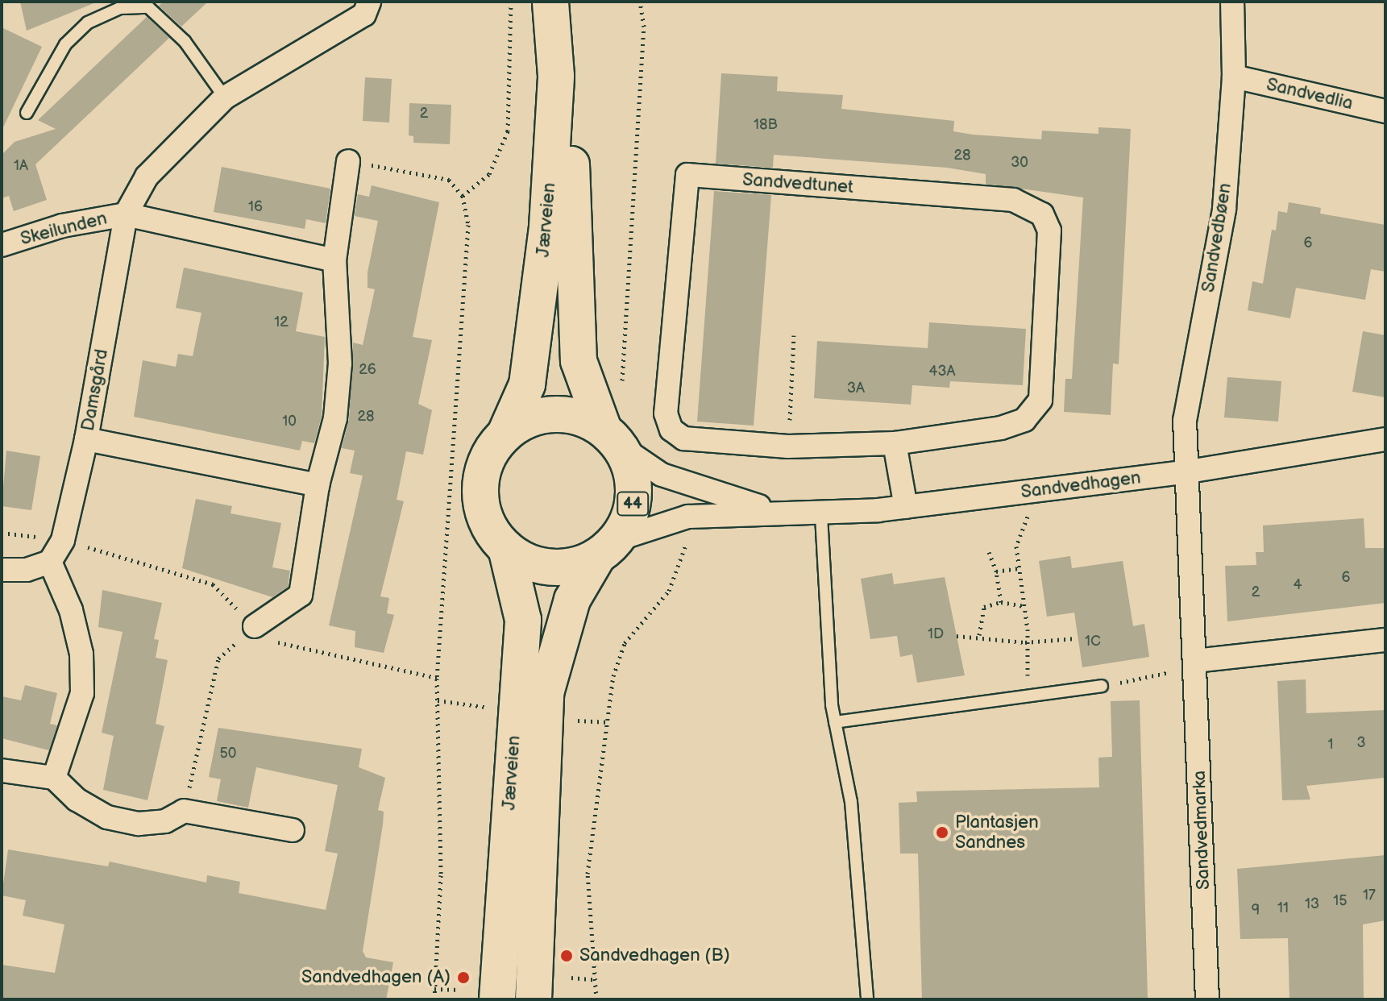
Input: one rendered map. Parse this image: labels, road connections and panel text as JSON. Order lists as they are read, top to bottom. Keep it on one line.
{"streets":{"main road":["Jærveien","44"],"street":["Sandvedlia","Sandvedtunet","Skeilunden","Sandvedbøen","Damsgård","Sandvedhagen","Sandvedmarka"]},"crossings":[["Sandvedlia","Sandvedbøen"],["Jærveien","Sandvedhagen"],["Jærveien","44"],["Skeilunden","Damsgård"],["Sandvedbøen","Sandvedhagen"],["Sandvedbøen","Sandvedmarka"],["Sandvedhagen","44"],["Sandvedhagen","Sandvedmarka"]],"places":["Plantasjen Sandnes","Sandvedhagen (B)","Sandvedhagen (A)"],"house_numbers":["2","18B","28","30","1A","16","6","12","26","43A","3A","28","10","6","4","2","1D","1C","3","1","50","17","15","13","11","9"]}
